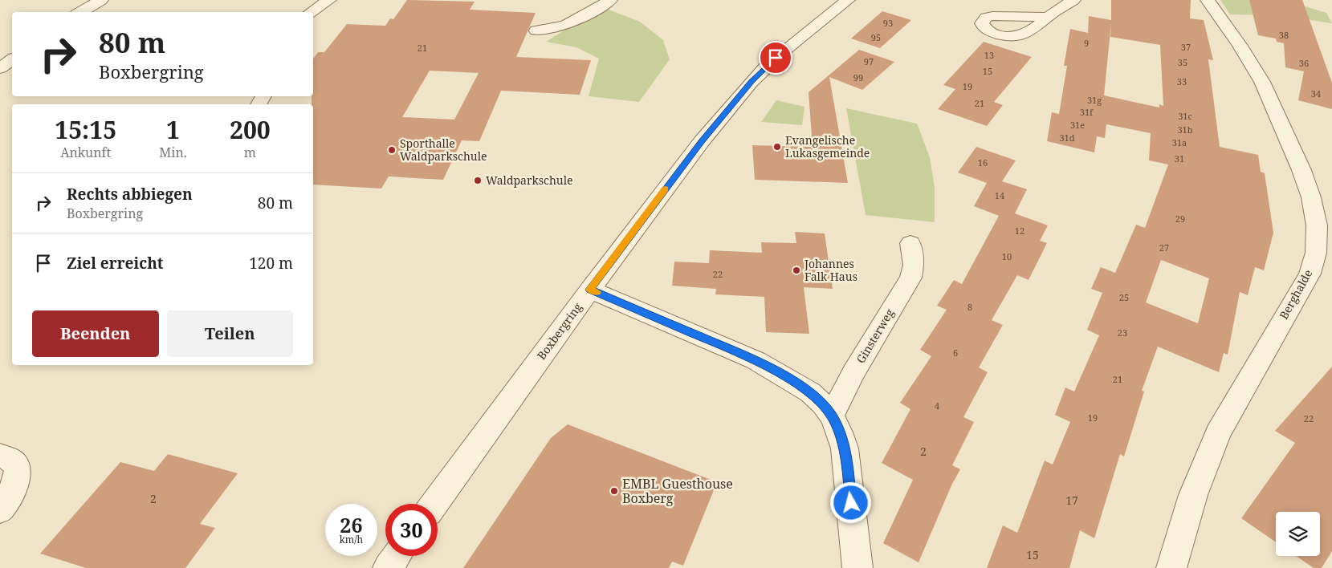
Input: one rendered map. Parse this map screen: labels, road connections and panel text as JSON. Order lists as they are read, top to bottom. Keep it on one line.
{"streets":{"street":["Berghalde","Boxbergring","Ginsterweg"]},"places":["Evangelische Lukasgemeinde","Sporthalle Waldparkschule","Waldparkschule","Johannes Falk Haus","EMBL Guesthouse Boxberg"],"house_numbers":["93","38","95","9","37","21","13","97","35","36","15","99","33","19","34","31g","21","31f","31c","31e","31b","31d","31a","31","16","14","29","12","27","10","22","25","8","23","6","21","4","19","22","2","2","17","15"],"page":{"turn":["80 m","Boxbergring"],"eta":["15:15","Ankunft","1","Min.","200","m"],"list":[{"name":"Rechts abbiegen","note":"Boxbergring","value":"80 m"},{"name":"Ziel erreicht","value":"120 m"}],"buttons":["Beenden","Teilen"],"speed":"26 km/h","limit":"30"}}
